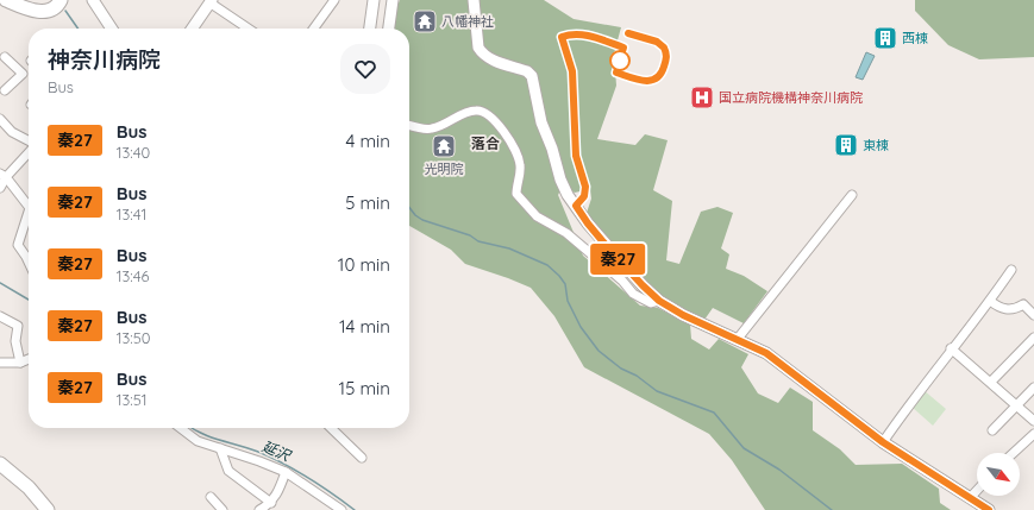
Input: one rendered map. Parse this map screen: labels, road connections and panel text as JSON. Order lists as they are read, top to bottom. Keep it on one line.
{"districts":["落合"],"water":["延沢"],"places":{"temple":["八幡神社","光明院"],"building":["西棟","東棟"],"hospital":["国立病院機構神奈川病院"]},"lines":["bus line 秦27"],"north":"bottom right","page":{"on_map":"秦27","heading":["神奈川病院","Bus"],"list":[{"mark":"秦27","name":"Bus","note":"13:40","value":"4 min"},{"mark":"秦27","name":"Bus","note":"13:41","value":"5 min"},{"mark":"秦27","name":"Bus","note":"13:46","value":"10 min"},{"mark":"秦27","name":"Bus","note":"13:50","value":"14 min"},{"mark":"秦27","name":"Bus","note":"13:51","value":"15 min"}]}}
